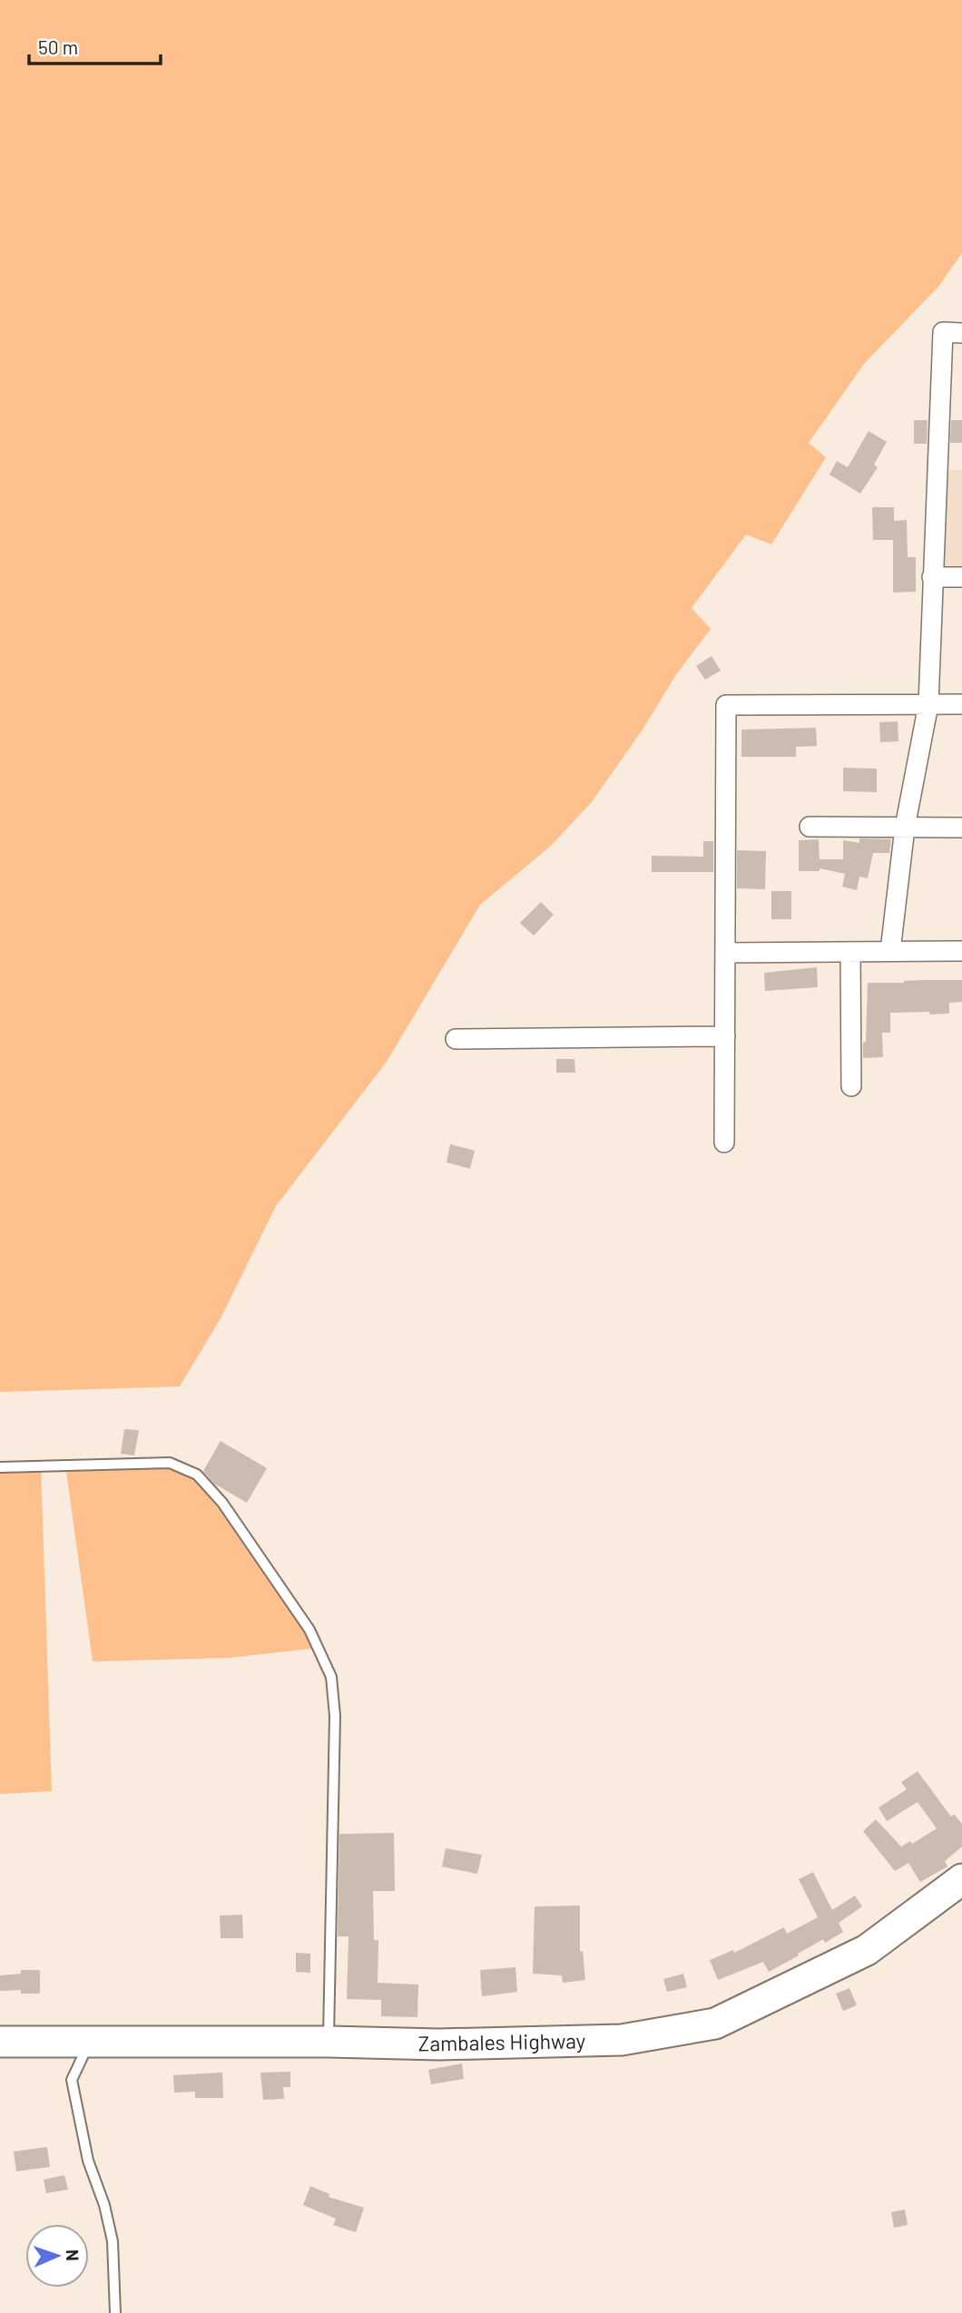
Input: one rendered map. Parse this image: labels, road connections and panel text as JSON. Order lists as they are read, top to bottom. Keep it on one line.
{"streets":{"main road":["Zambales Highway"]},"scale_bar":"50 m","north":"right"}
